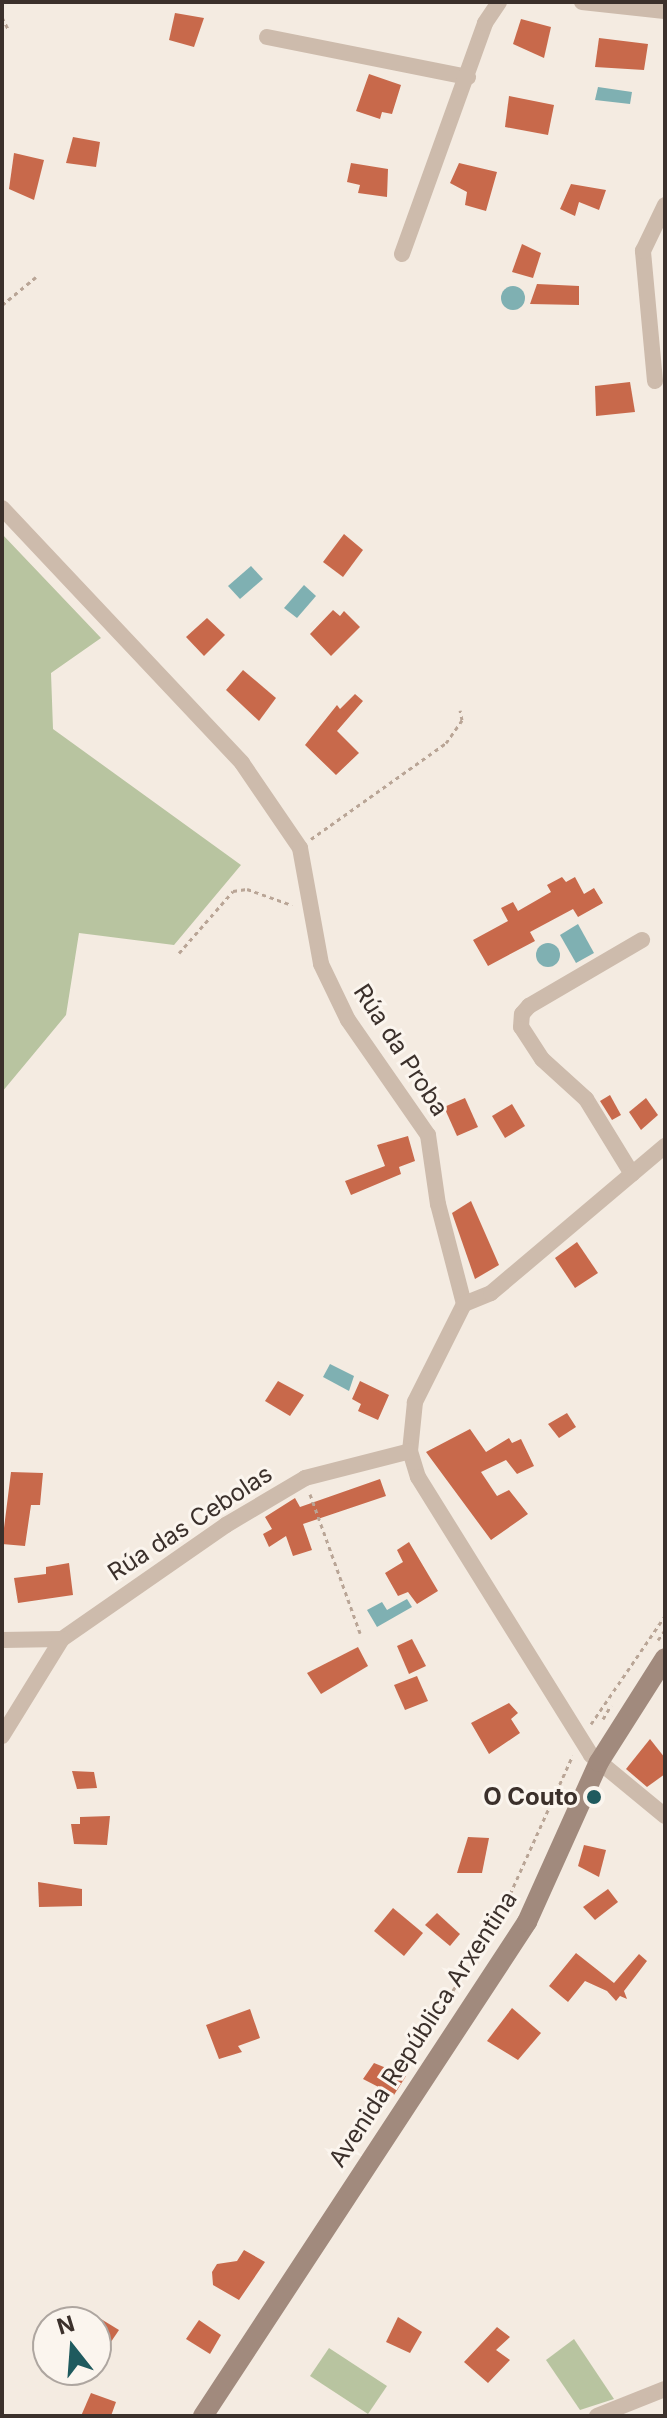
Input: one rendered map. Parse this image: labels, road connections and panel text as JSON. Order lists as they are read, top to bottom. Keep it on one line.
{"streets":{"main road":["Avenida República Arxentina"],"street":["Rúa da Proba","Rúa das Cebolas"]},"places":["O Couto"],"north":"top"}
